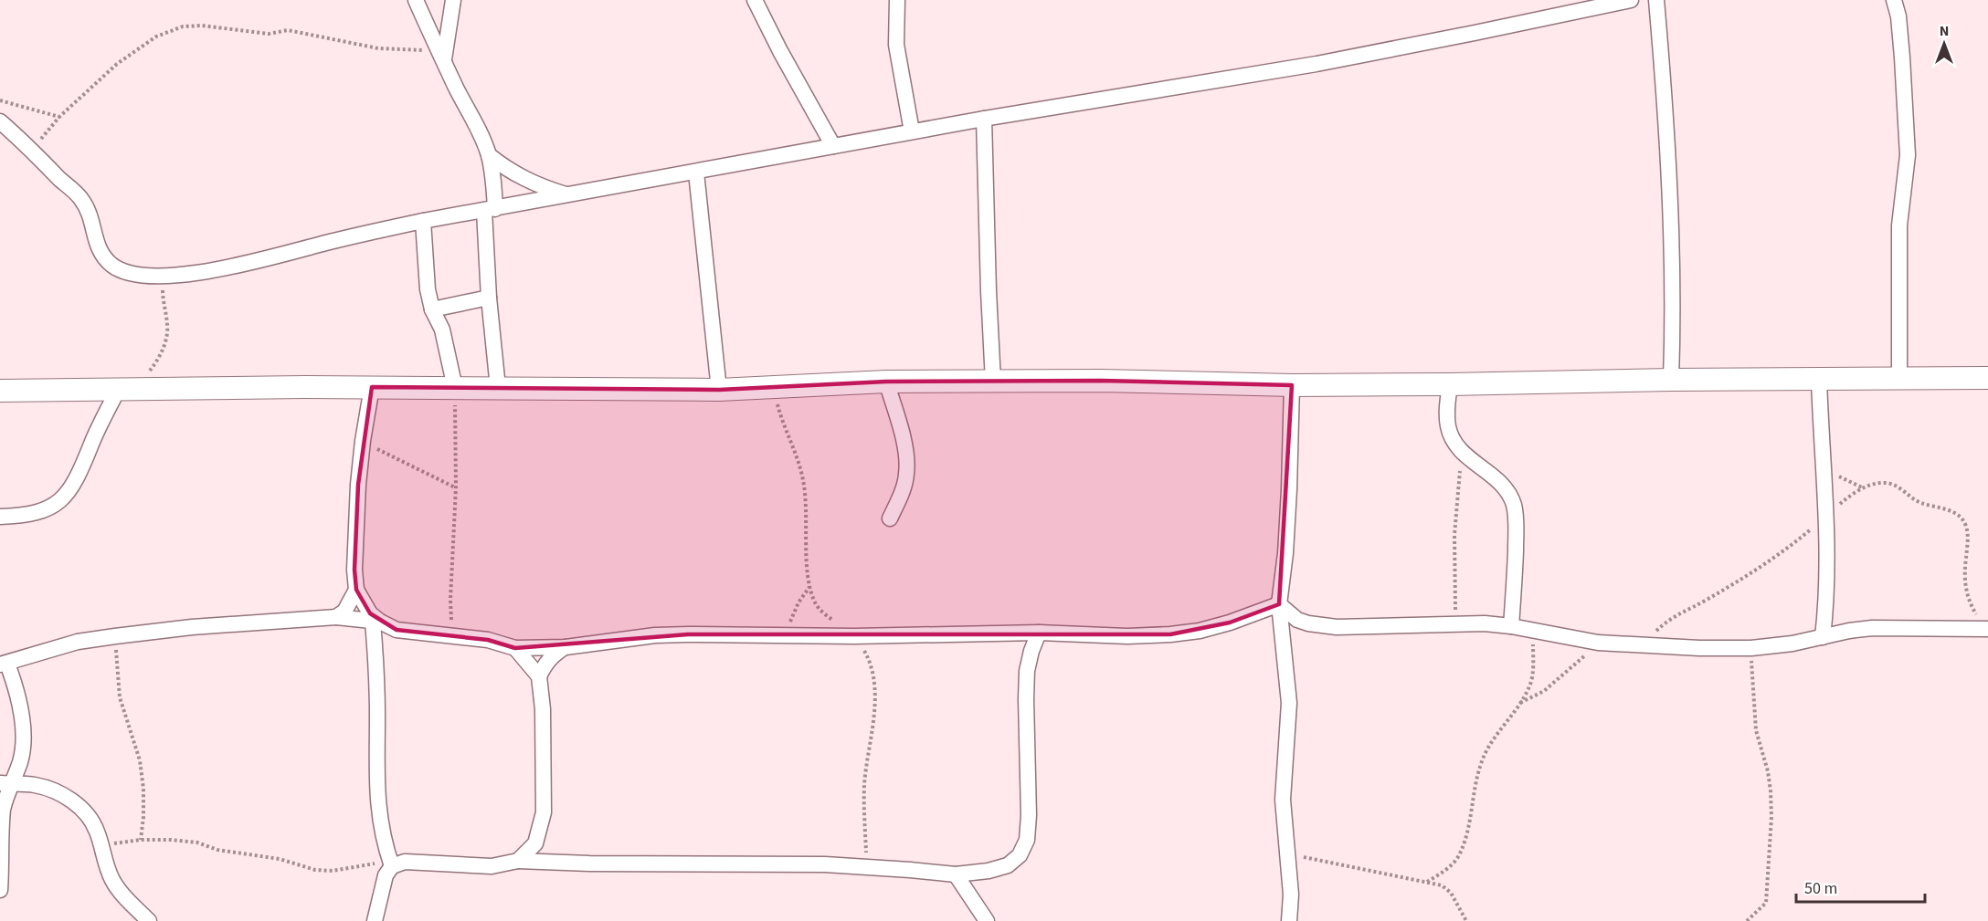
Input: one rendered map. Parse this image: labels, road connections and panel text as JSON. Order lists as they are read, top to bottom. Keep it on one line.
{"scale_bar":"50 m","north":"top"}
